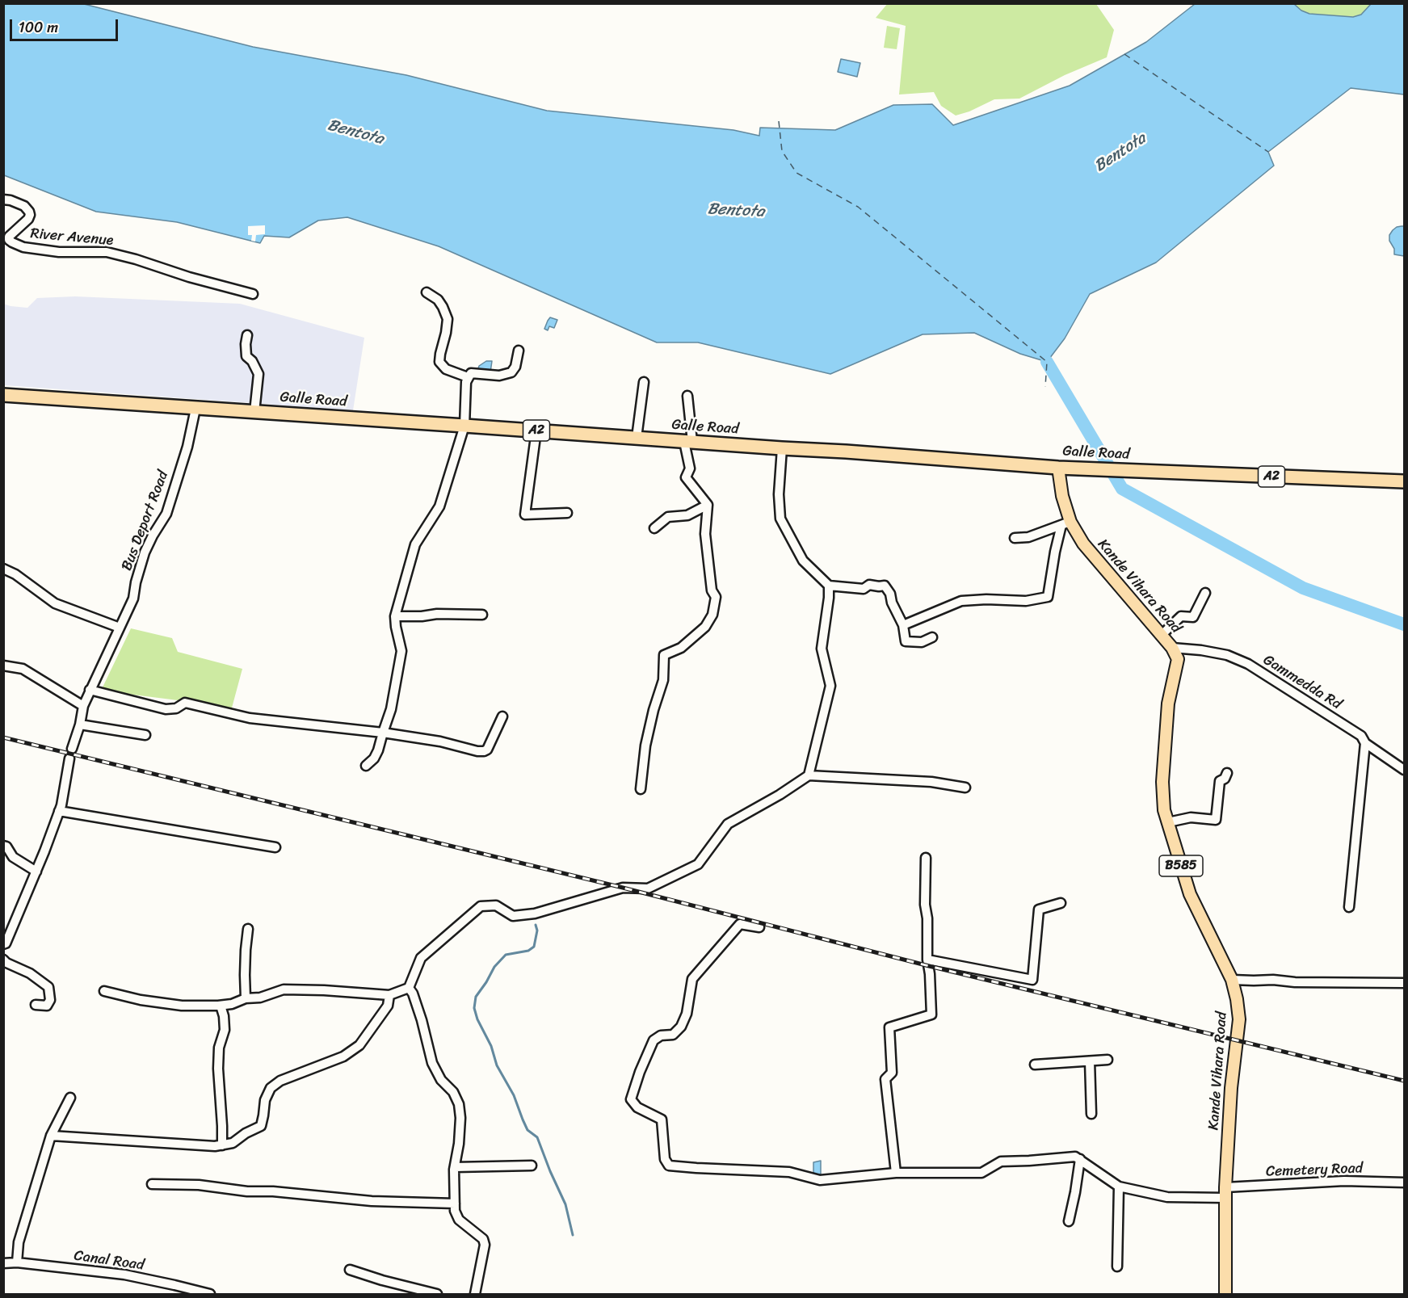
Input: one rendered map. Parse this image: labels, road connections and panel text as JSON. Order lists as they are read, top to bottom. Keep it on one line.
{"streets":{"highway":["Galle Road","A2"],"main road":["Kande Vihara Road","B585"],"street":["River Avenue","Bus Deport Road","Gammedda Rd","Cemetery Road","Canal Road"]},"crossings":[["Galle Road","Bus Deport Road"],["Galle Road","Kande Vihara Road"],["Kande Vihara Road","Gammedda Rd"],["Kande Vihara Road","Cemetery Road"]],"water":["Bentota"],"scale_bar":"100 m"}
